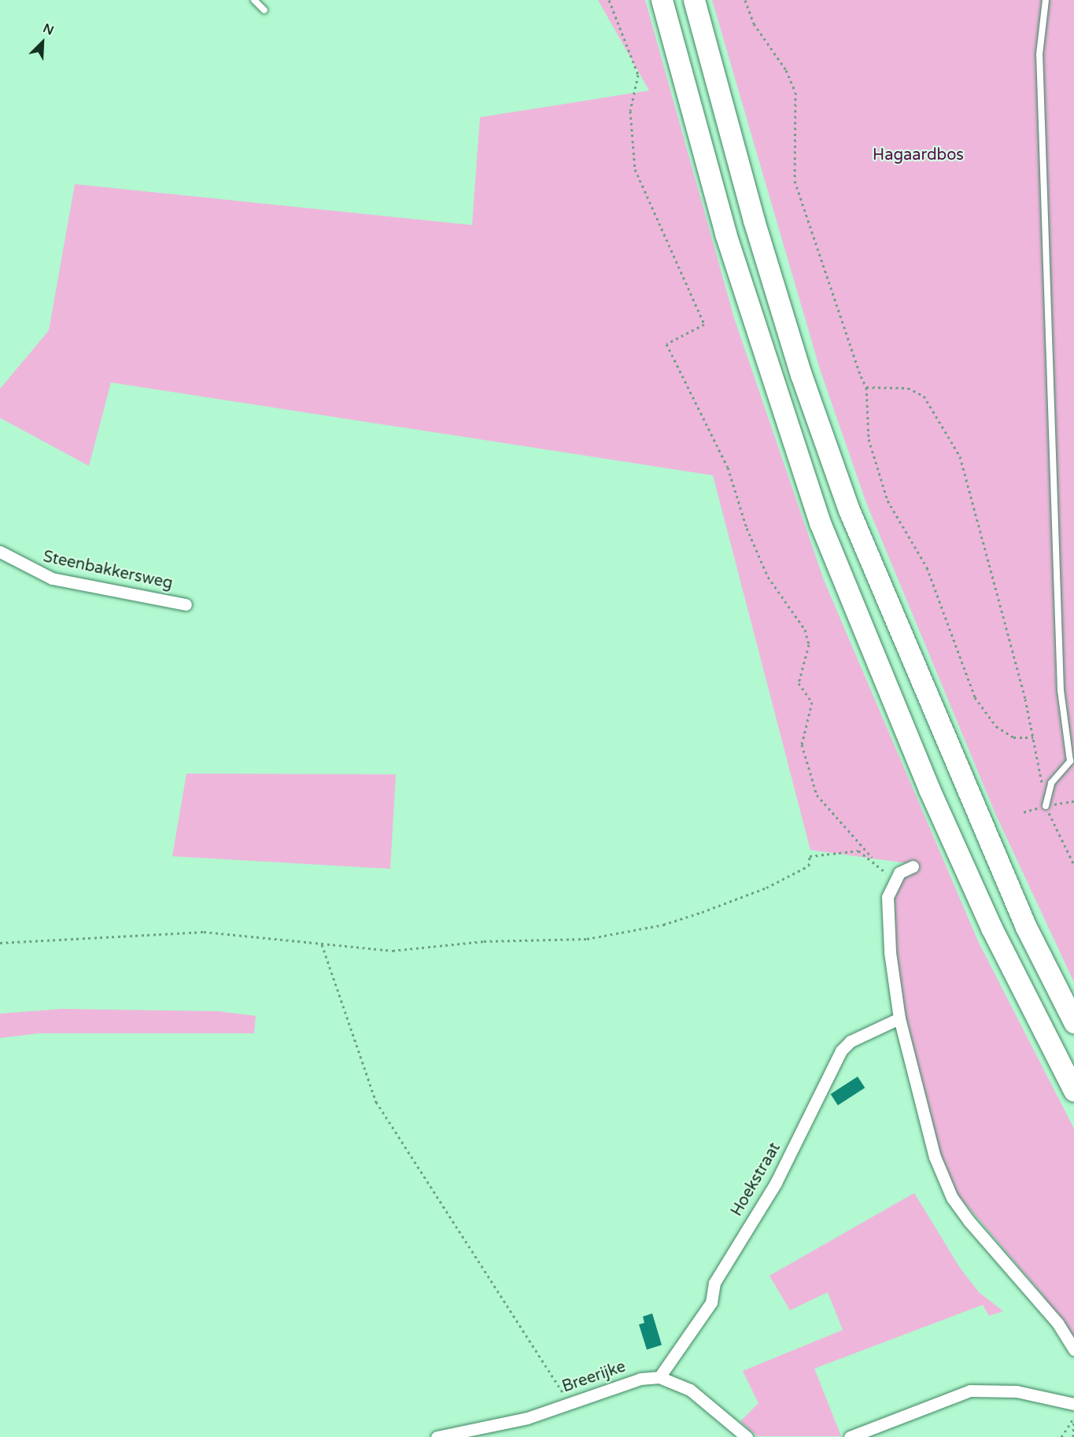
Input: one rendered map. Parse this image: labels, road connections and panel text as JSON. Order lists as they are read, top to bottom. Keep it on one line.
{"streets":{"street":["Steenbakkersweg","Hoekstraat","Breerijke"]},"crossings":[["Hoekstraat","Breerijke"]],"parks":["Hagaardbos"],"north":"top right"}
